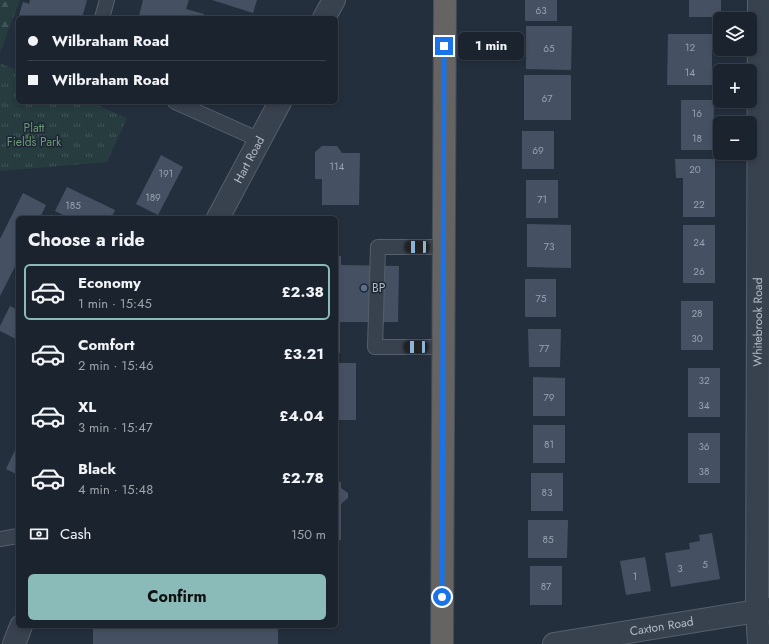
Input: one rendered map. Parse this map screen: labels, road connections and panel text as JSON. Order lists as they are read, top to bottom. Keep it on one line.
{"streets":{"street":["Hart Road","Whitebrook Road","Caxton Road"]},"crossings":[["Whitebrook Road","Caxton Road"]],"parks":["Platt Fields Park"],"places":["BP"],"house_numbers":["63","12","65","14","67","16","18","69","114","20","191","189","71","22","185","24","73","26","75","28","30","77","32","79","34","81","36","38","83","85","5","3","1","87"],"page":{"map_buttons":["+","−"],"banner":["Wilbraham Road","Wilbraham Road"],"bubble":"1 min","heading":"Choose a ride","list":[{"name":"Economy","note":"1 min · 15:45","value":"£2.38"},{"name":"Comfort","note":"2 min · 15:46","value":"£3.21"},{"name":"XL","note":"3 min · 15:47","value":"£4.04"},{"name":"Black","note":"4 min · 15:48","value":"£2.78"}],"pay":["Cash","150 m"],"buttons":"Confirm"}}
